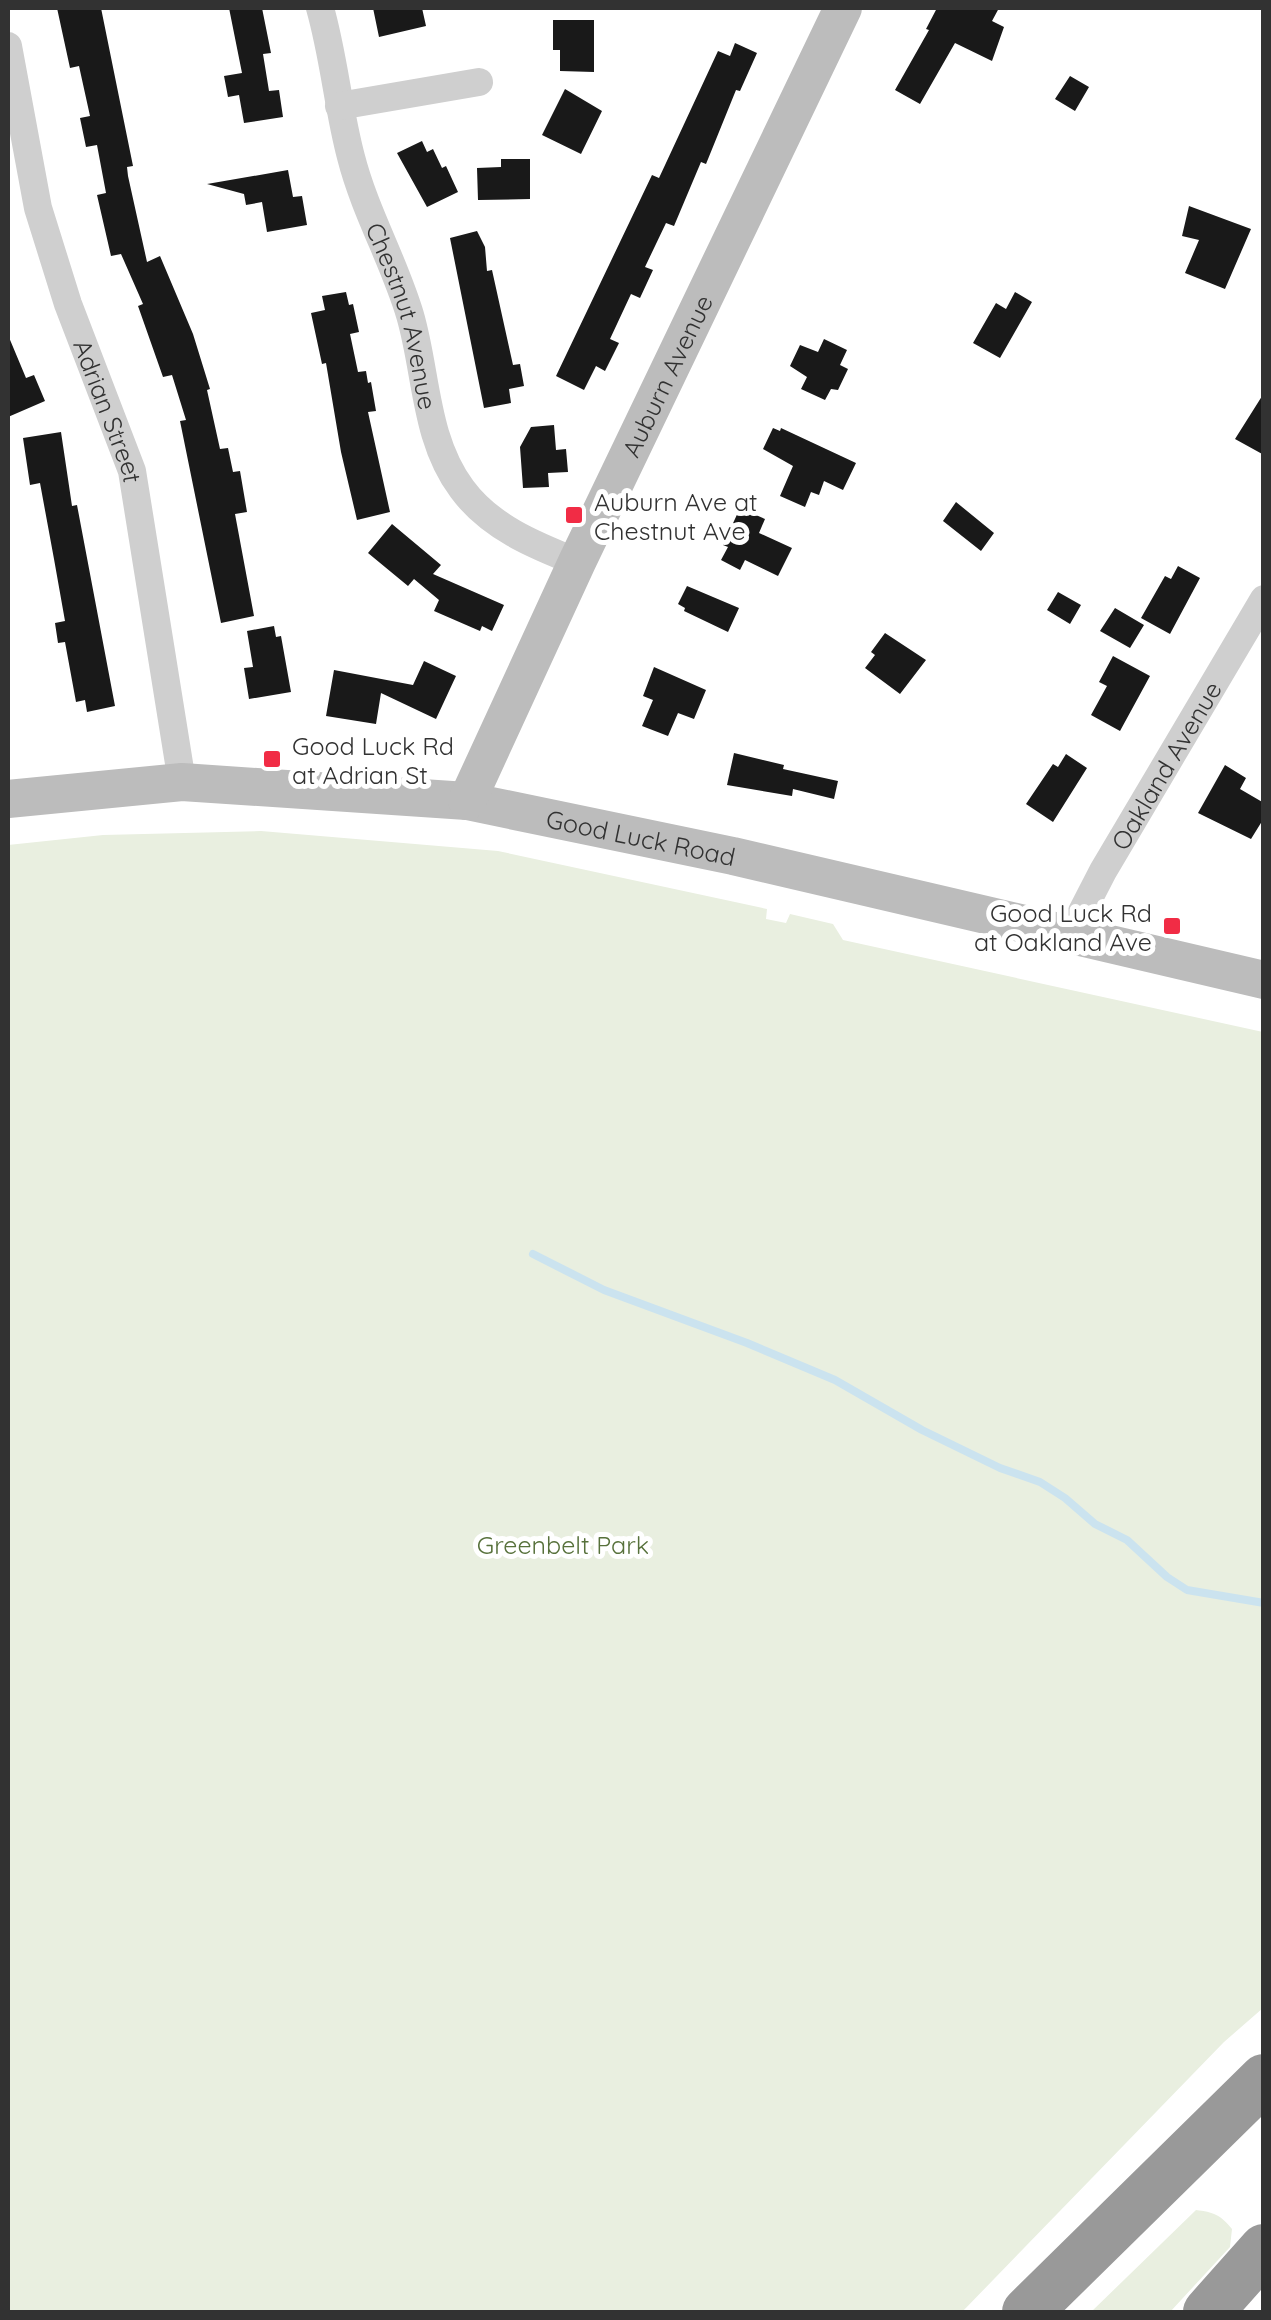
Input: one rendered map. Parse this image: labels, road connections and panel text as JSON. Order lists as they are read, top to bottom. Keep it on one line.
{"streets":{"main road":["Auburn Avenue","Good Luck Road"],"street":["Chestnut Avenue","Adrian Street","Oakland Avenue"]},"crossings":[["Chestnut Avenue","Auburn Avenue"],["Auburn Avenue","Good Luck Road"],["Adrian Street","Good Luck Road"],["Oakland Avenue","Good Luck Road"]],"parks":["Greenbelt Park"],"places":{"transit":["Auburn Ave at Chestnut Ave","Good Luck Rd at Adrian St","Good Luck Rd at Oakland Ave"]}}
